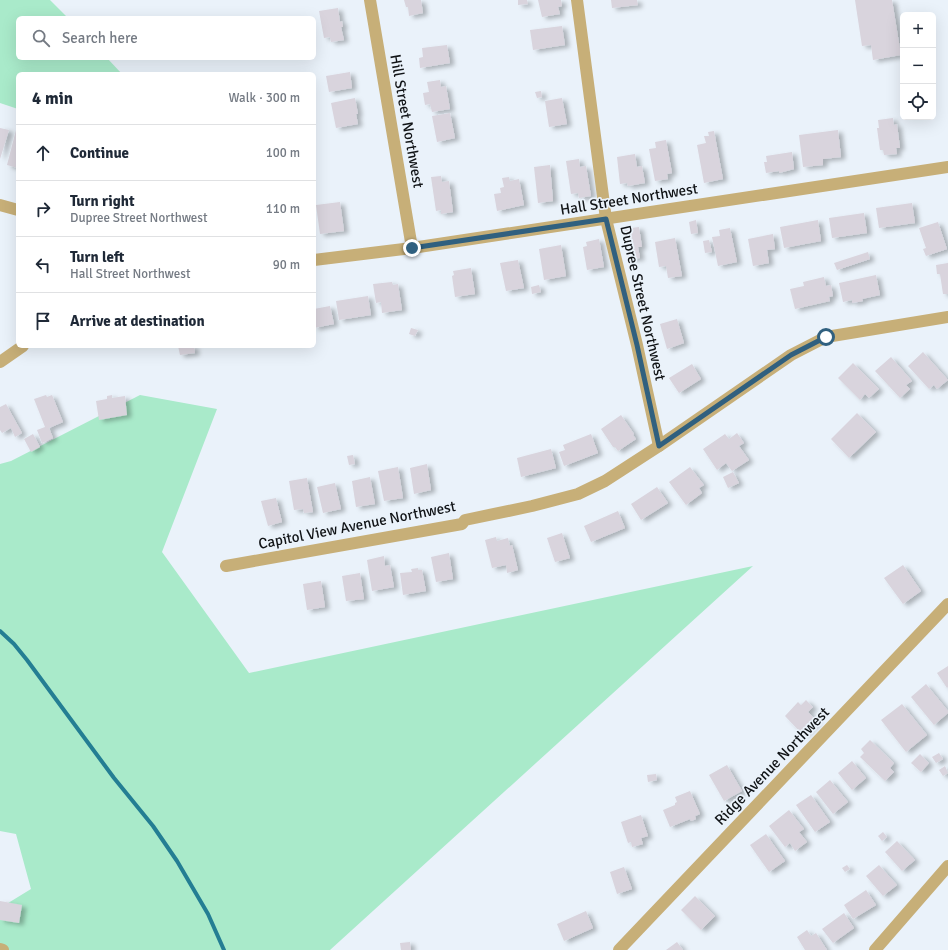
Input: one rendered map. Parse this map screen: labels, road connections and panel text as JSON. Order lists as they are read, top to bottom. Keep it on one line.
{"streets":{"street":["Hill Street Northwest","Hall Street Northwest","Dupree Street Northwest","Capitol View Avenue Northwest","Ridge Avenue Northwest"]},"crossings":[["Hill Street Northwest","Hall Street Northwest"],["Hall Street Northwest","Dupree Street Northwest"],["Dupree Street Northwest","Capitol View Avenue Northwest"]],"page":{"map_buttons":["+","−"],"search":"Search here","heading":["4 min","Walk · 300 m"],"list":[["Continue","100 m"],["Turn right","Dupree Street Northwest","110 m"],["Turn left","Hall Street Northwest","90 m"],"Arrive at destination"]}}
